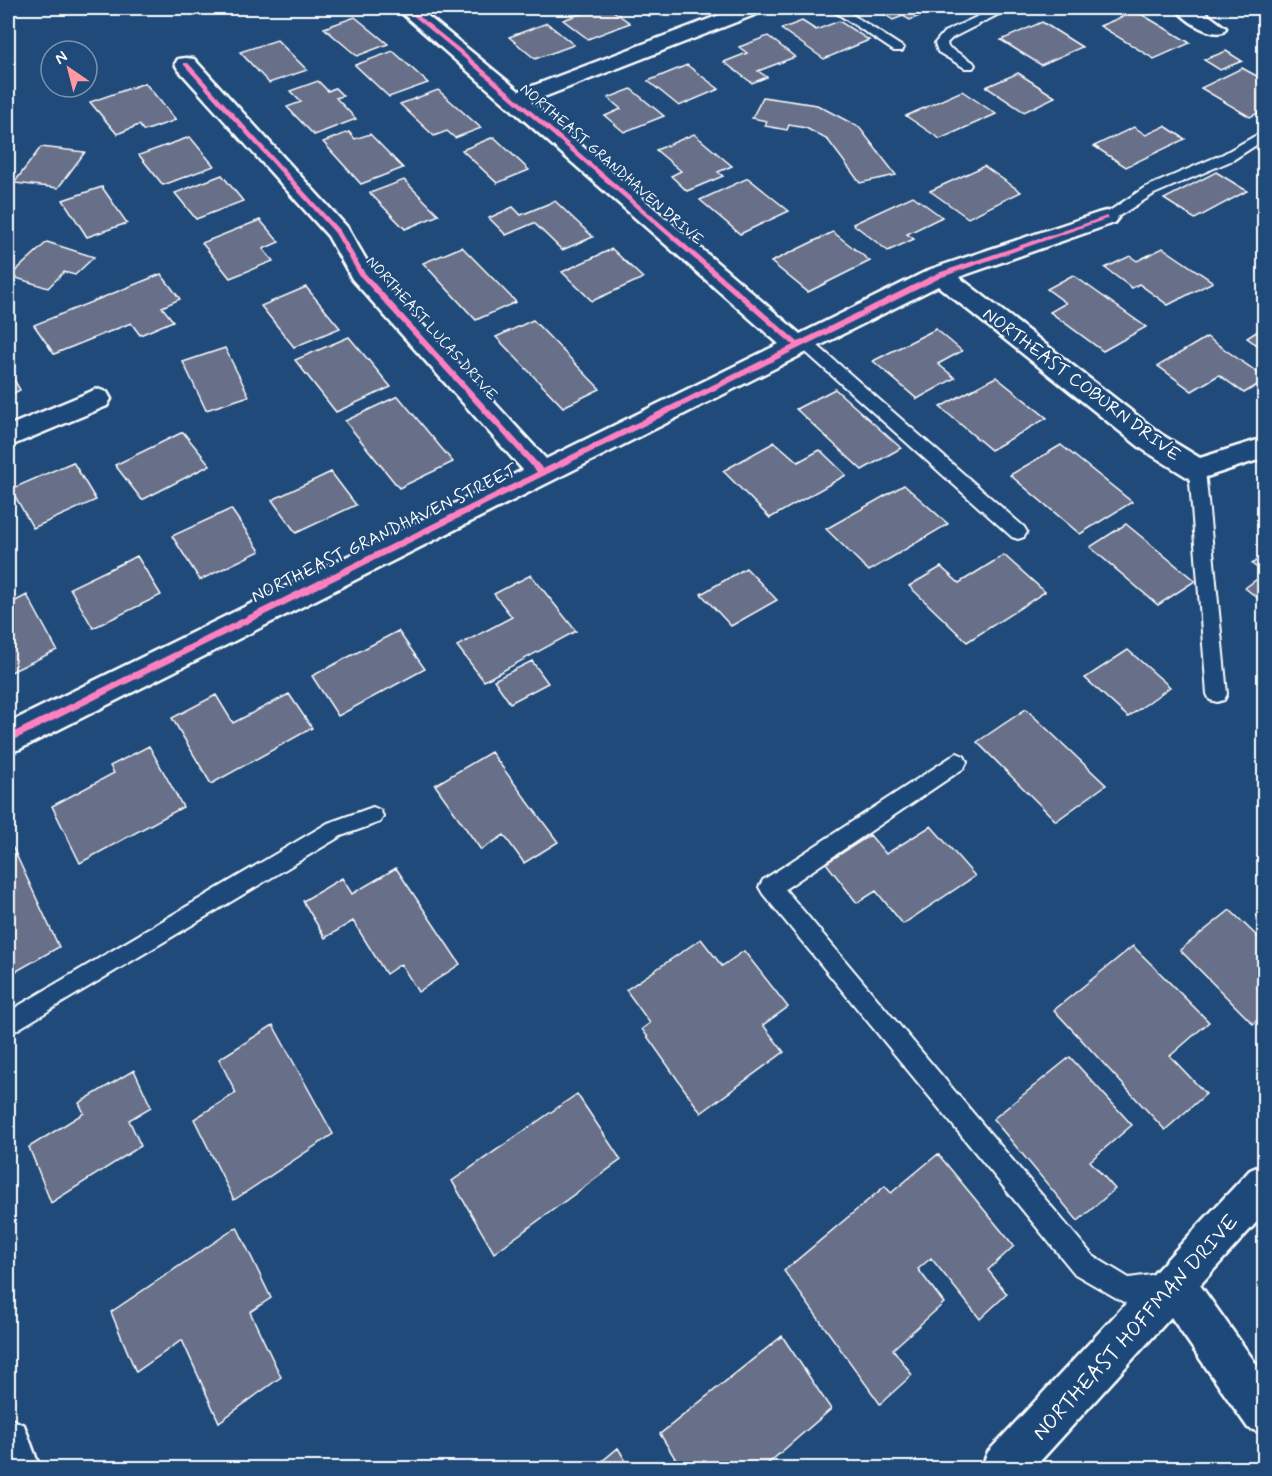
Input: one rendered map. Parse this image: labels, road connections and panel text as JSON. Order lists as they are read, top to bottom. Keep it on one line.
{"streets":{"street":["NORTHEAST GRANDHAVEN DRIVE","NORTHEAST LUCAS DRIVE","NORTHEAST COBURN DRIVE","NORTHEAST GRANDHAVEN STREET","NORTHEAST HOFFMAN DRIVE"]},"crossings":[["NORTHEAST GRANDHAVEN DRIVE","NORTHEAST GRANDHAVEN STREET"],["NORTHEAST LUCAS DRIVE","NORTHEAST GRANDHAVEN STREET"],["NORTHEAST COBURN DRIVE","NORTHEAST GRANDHAVEN STREET"]],"north":"top left"}
